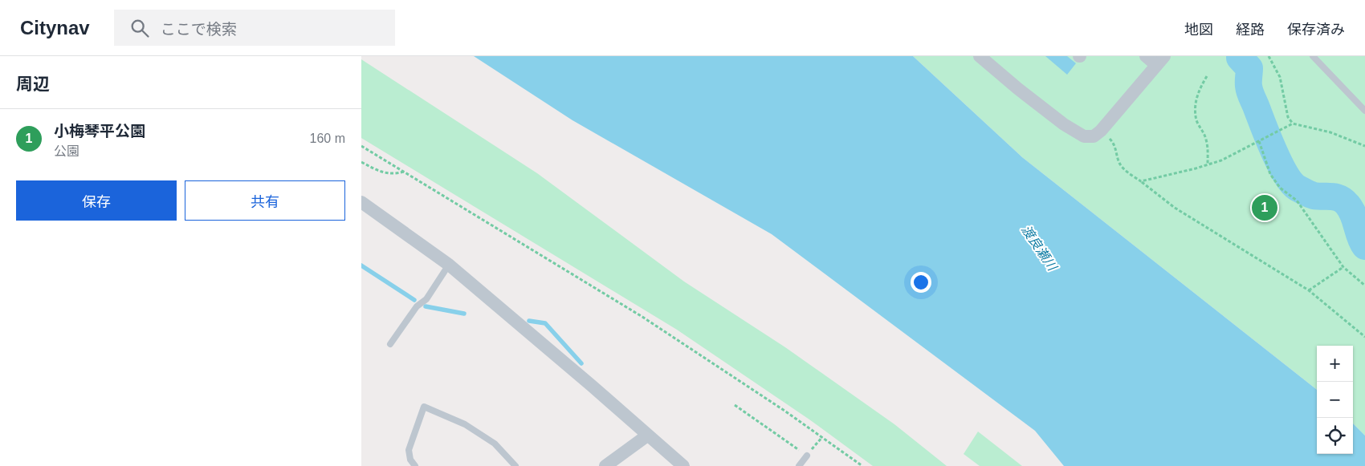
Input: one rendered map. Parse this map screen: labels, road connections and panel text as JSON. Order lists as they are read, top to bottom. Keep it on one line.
{"water":["渡良瀬川"],"page":{"header":"Citynav","search":"ここで検索","nav":["地図","経路","保存済み"],"heading":"周辺","list":[{"mark":"1","name":"小梅琴平公園","note":"公園","value":"160 m"}],"buttons":["保存","共有"],"pins":"1","map_buttons":["+","−"]}}
